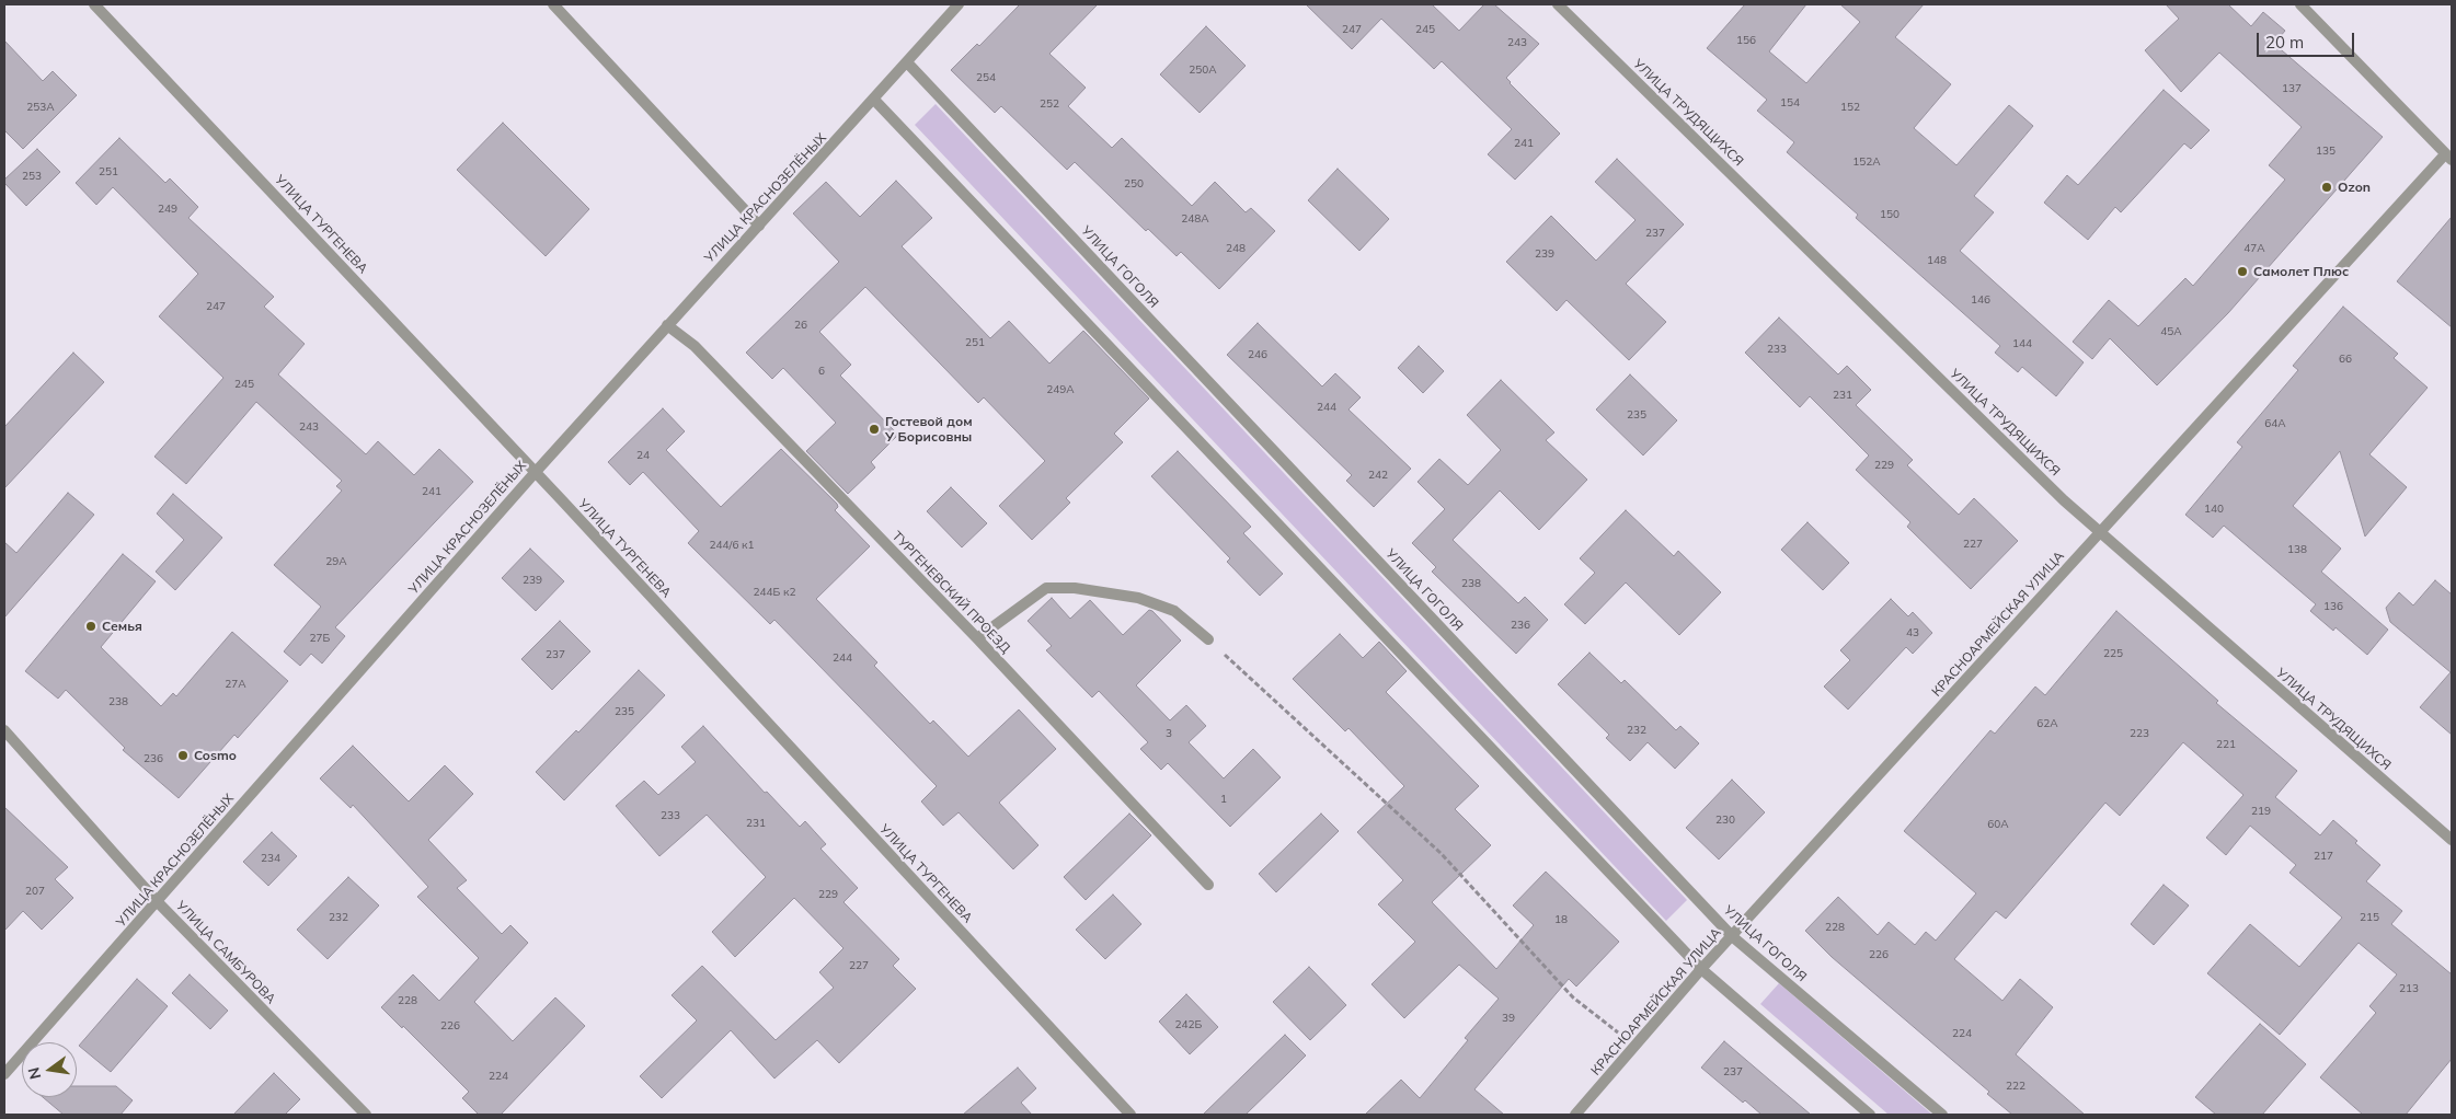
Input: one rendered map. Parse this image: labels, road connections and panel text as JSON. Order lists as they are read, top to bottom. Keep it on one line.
{"streets":{"street":["УЛИЦА ТРУДЯЩИХСЯ","УЛИЦА КРАСНОЗЕЛЁНЫХ","УЛИЦА ТУРГЕНЕВА","УЛИЦА ГОГОЛЯ","ТУРГЕНЕВСКИЙ ПРОЕЗД","КРАСНОАРМЕЙСКАЯ УЛИЦА","УЛИЦА САМБУРОВА"]},"crossings":[["УЛИЦА ТРУДЯЩИХСЯ","КРАСНОАРМЕЙСКАЯ УЛИЦА"],["УЛИЦА КРАСНОЗЕЛЁНЫХ","УЛИЦА ТУРГЕНЕВА"],["УЛИЦА КРАСНОЗЕЛЁНЫХ","УЛИЦА ГОГОЛЯ"],["УЛИЦА КРАСНОЗЕЛЁНЫХ","ТУРГЕНЕВСКИЙ ПРОЕЗД"],["УЛИЦА КРАСНОЗЕЛЁНЫХ","УЛИЦА САМБУРОВА"],["УЛИЦА ГОГОЛЯ","КРАСНОАРМЕЙСКАЯ УЛИЦА"]],"places":["Ozon","Самолет Плюс","Гостевой дом У Борисовны","Семья","Cosmo"],"house_numbers":["247","245","156","243","250А","254","137","154","252","253А","152","241","135","152А","251","253","250","249","150","248А","237","248","47А","239","148","146","247","26","45А","251","144","233","246","66","6","245","249А","231","244","235","64А","243","24","229","242","241","140","227","244/6 к1","138","29А","239","238","244Б к2","136","236","43","27Б","225","237","244","27А","238","235","62А","232","3","223","221","236","1","219","233","230","231","60А","217","234","207","229","232","215","18","228","226","227","213","228","39","242Б","226","224","237","224","222"],"scale_bar":"20 m","north":"left"}
